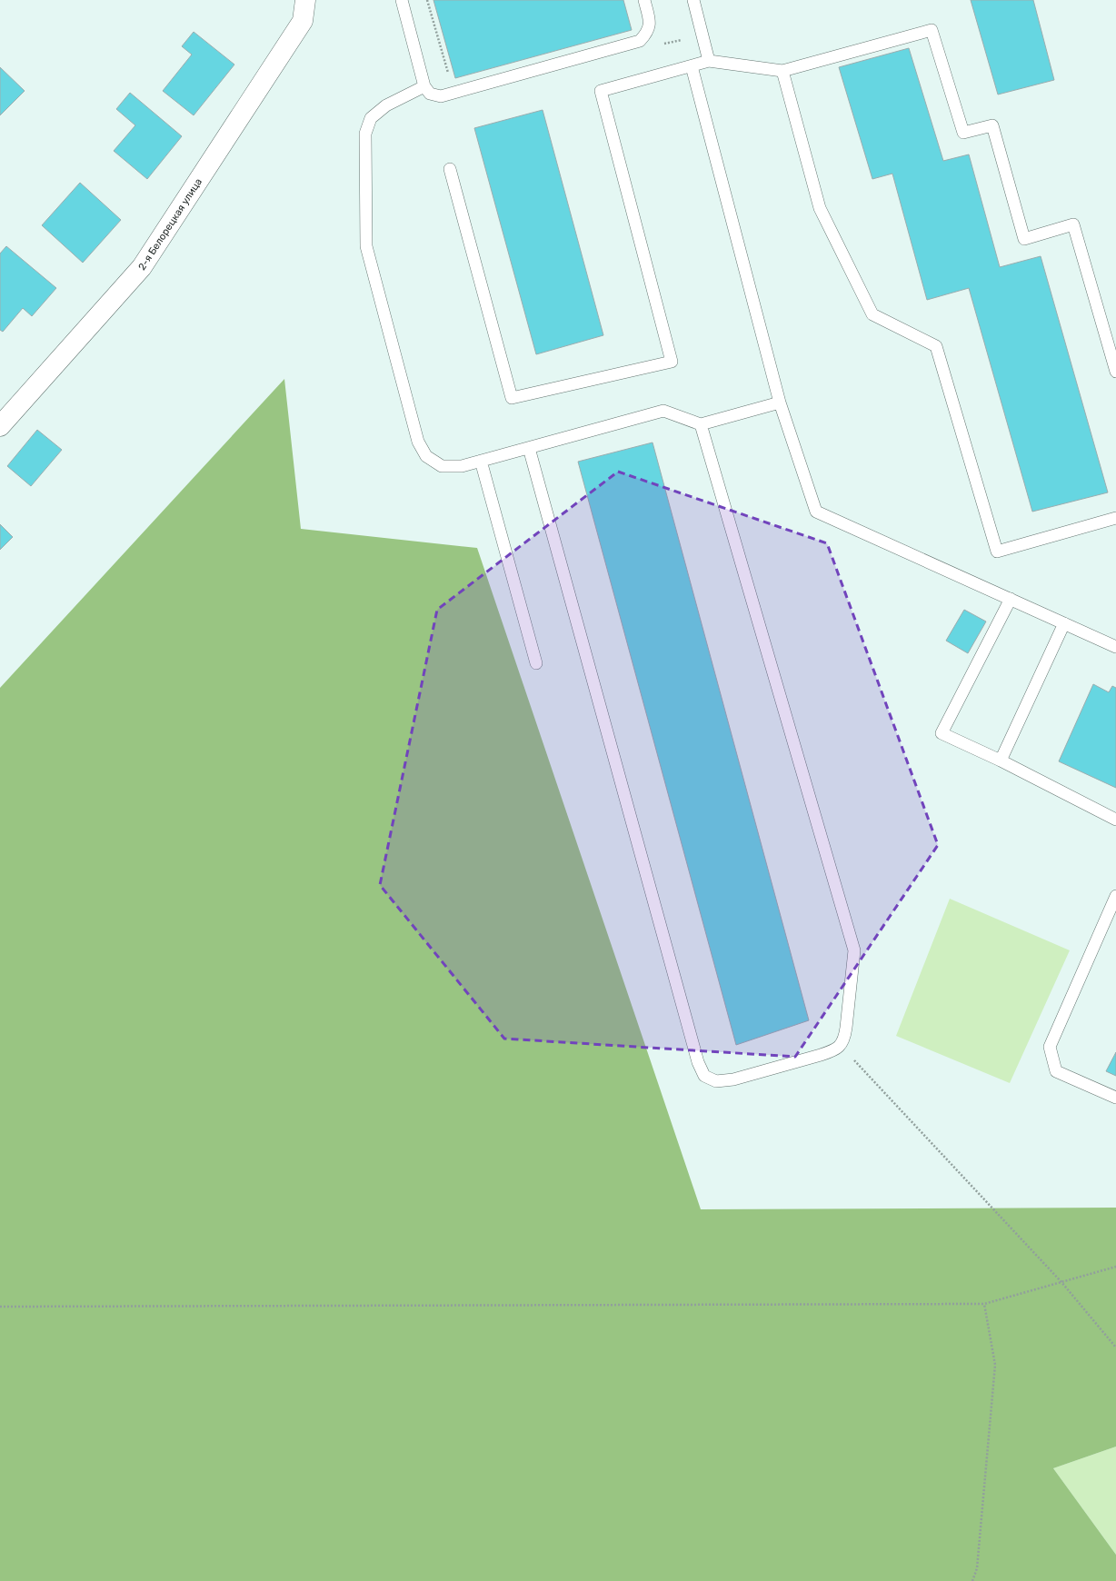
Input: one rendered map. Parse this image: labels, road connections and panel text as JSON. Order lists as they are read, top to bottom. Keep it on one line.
{"streets":{"street":["2-я Белорецкая улица"]}}
